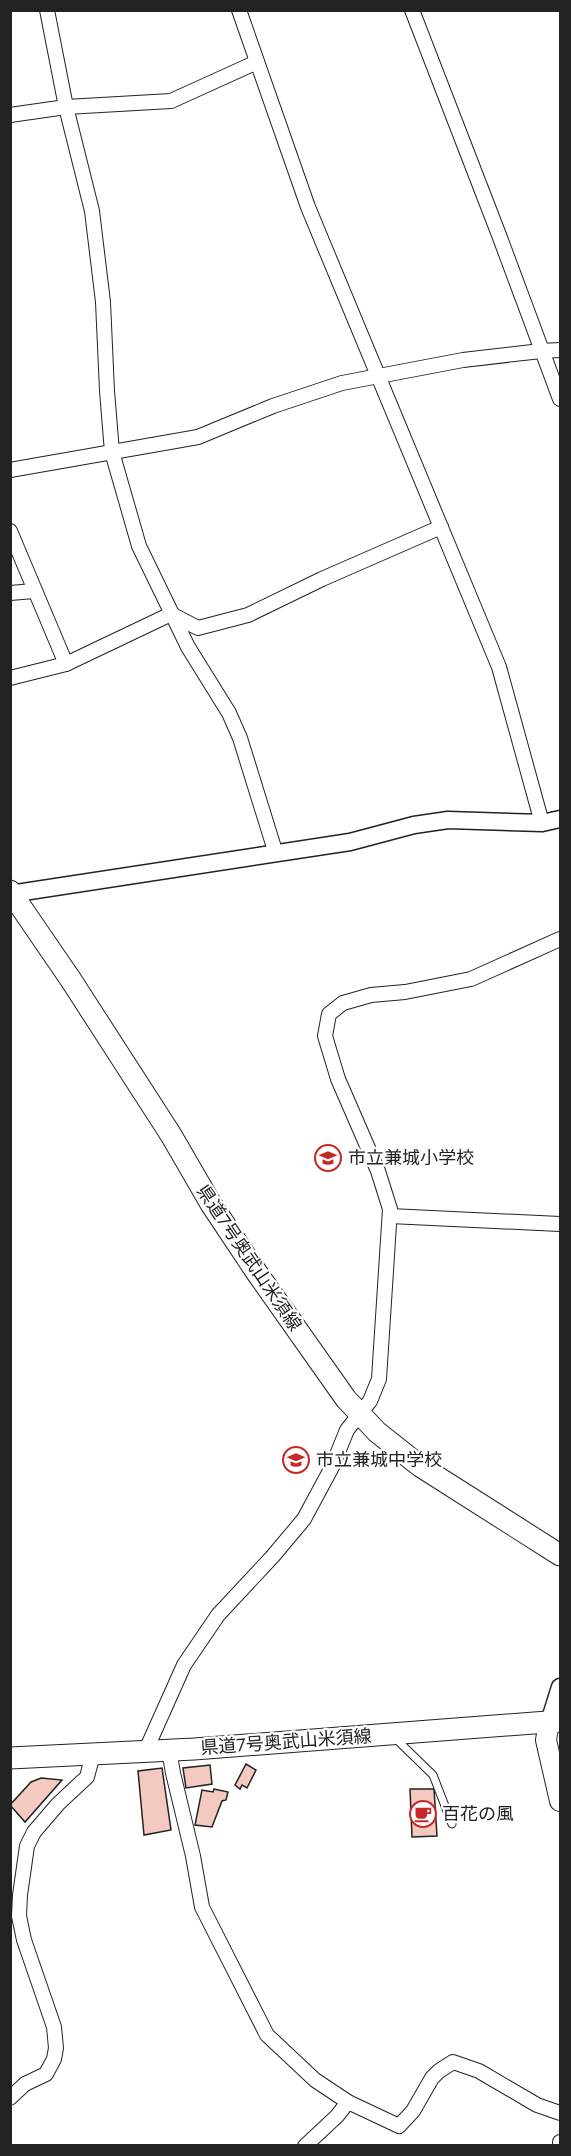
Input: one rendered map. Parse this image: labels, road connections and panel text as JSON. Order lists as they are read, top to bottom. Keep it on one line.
{"streets":{"main road":["県道7号奥武山米須線"]},"places":{"school or university":["市立兼城小学校","市立兼城中学校"],"cafe":["百花の風"]}}
